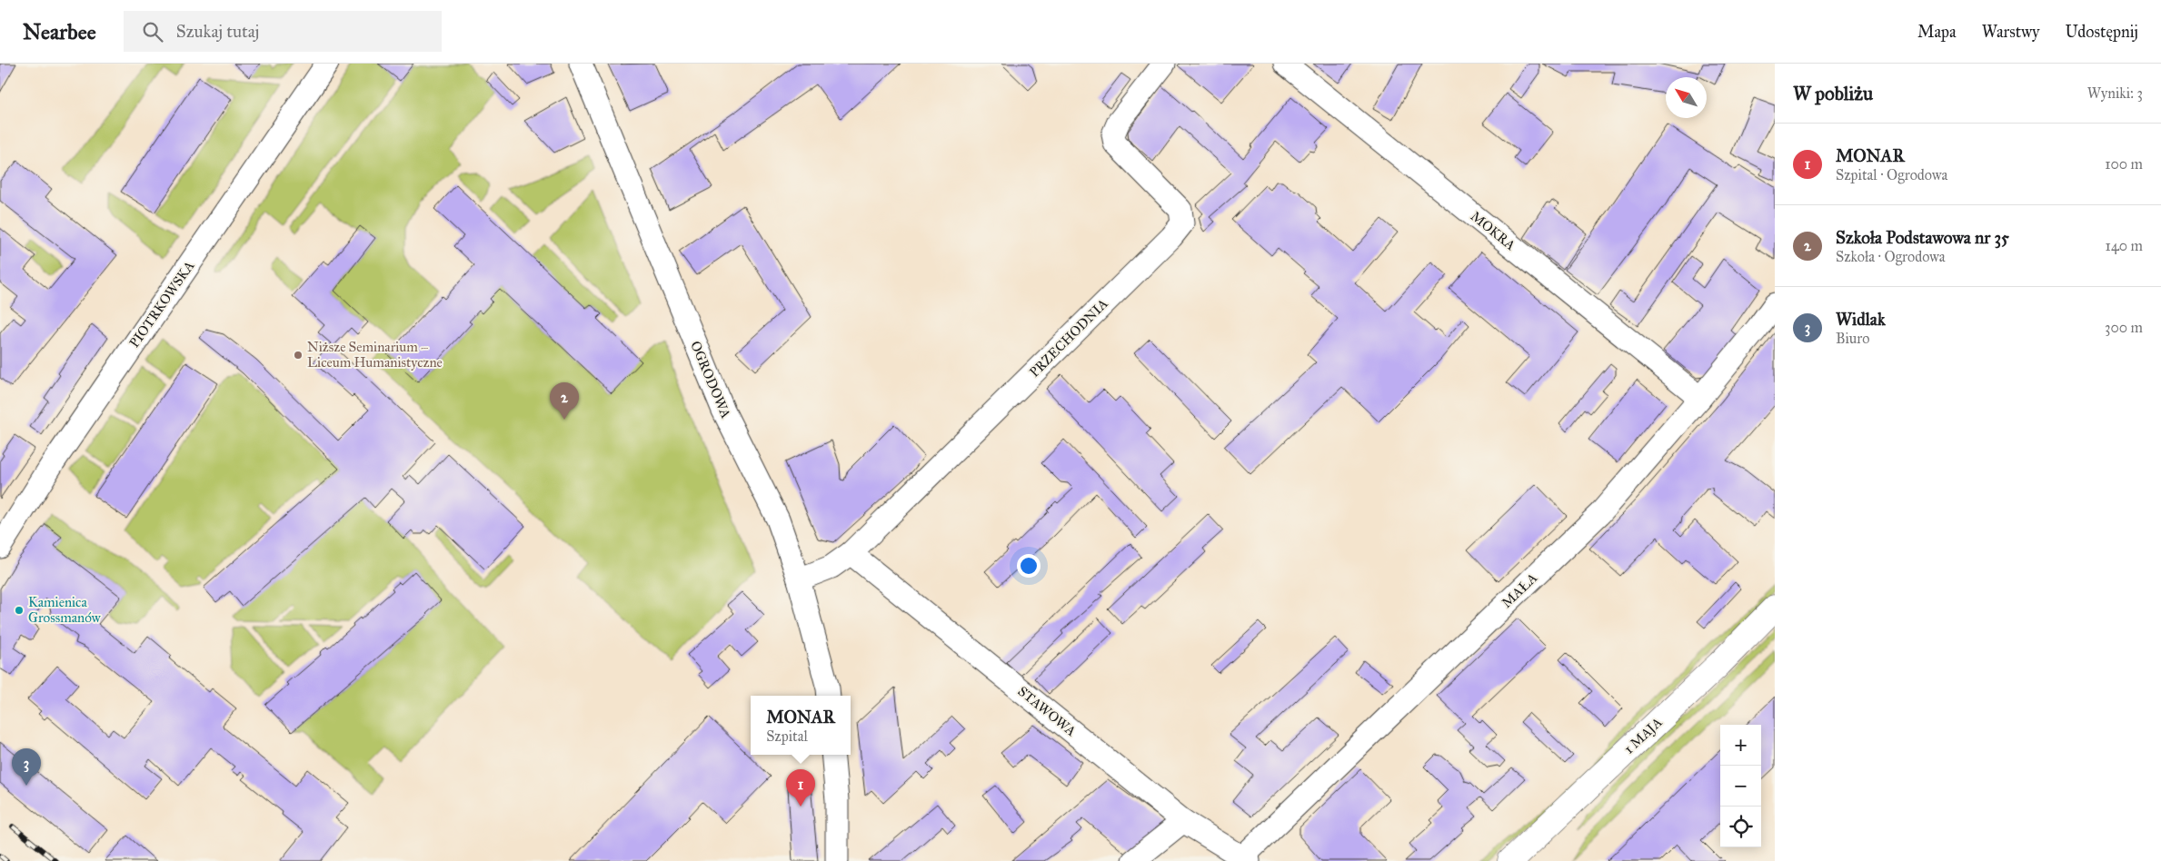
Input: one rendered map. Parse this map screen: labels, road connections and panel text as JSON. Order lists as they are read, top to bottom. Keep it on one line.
{"streets":{"main road":["1 MAJA"],"street":["MOKRA","PIOTRKOWSKA","PRZECHODNIA","OGRODOWA","MAŁA","STAWOWA"]},"crossings":[["MOKRA","MAŁA"],["PRZECHODNIA","OGRODOWA"],["PRZECHODNIA","STAWOWA"],["MAŁA","STAWOWA"]],"places":["Niższe Seminarium – Liceum Humanistyczne","Kamienica Grossmanów"],"north":"top left","page":{"header":"Nearbee","search":"Szukaj tutaj","nav":["Mapa","Warstwy","Udostępnij"],"heading":["W pobliżu","Wyniki: 3"],"list":[{"mark":"1","name":"MONAR","note":"Szpital · Ogrodowa","value":"100 m"},{"mark":"2","name":"Szkoła Podstawowa nr 35","note":"Szkoła · Ogrodowa","value":"140 m"},{"mark":"3","name":"Widlak","note":"Biuro","value":"300 m"}],"pins":["2","3","1"],"popup":["MONAR","Szpital"],"map_buttons":["+","−"]}}
